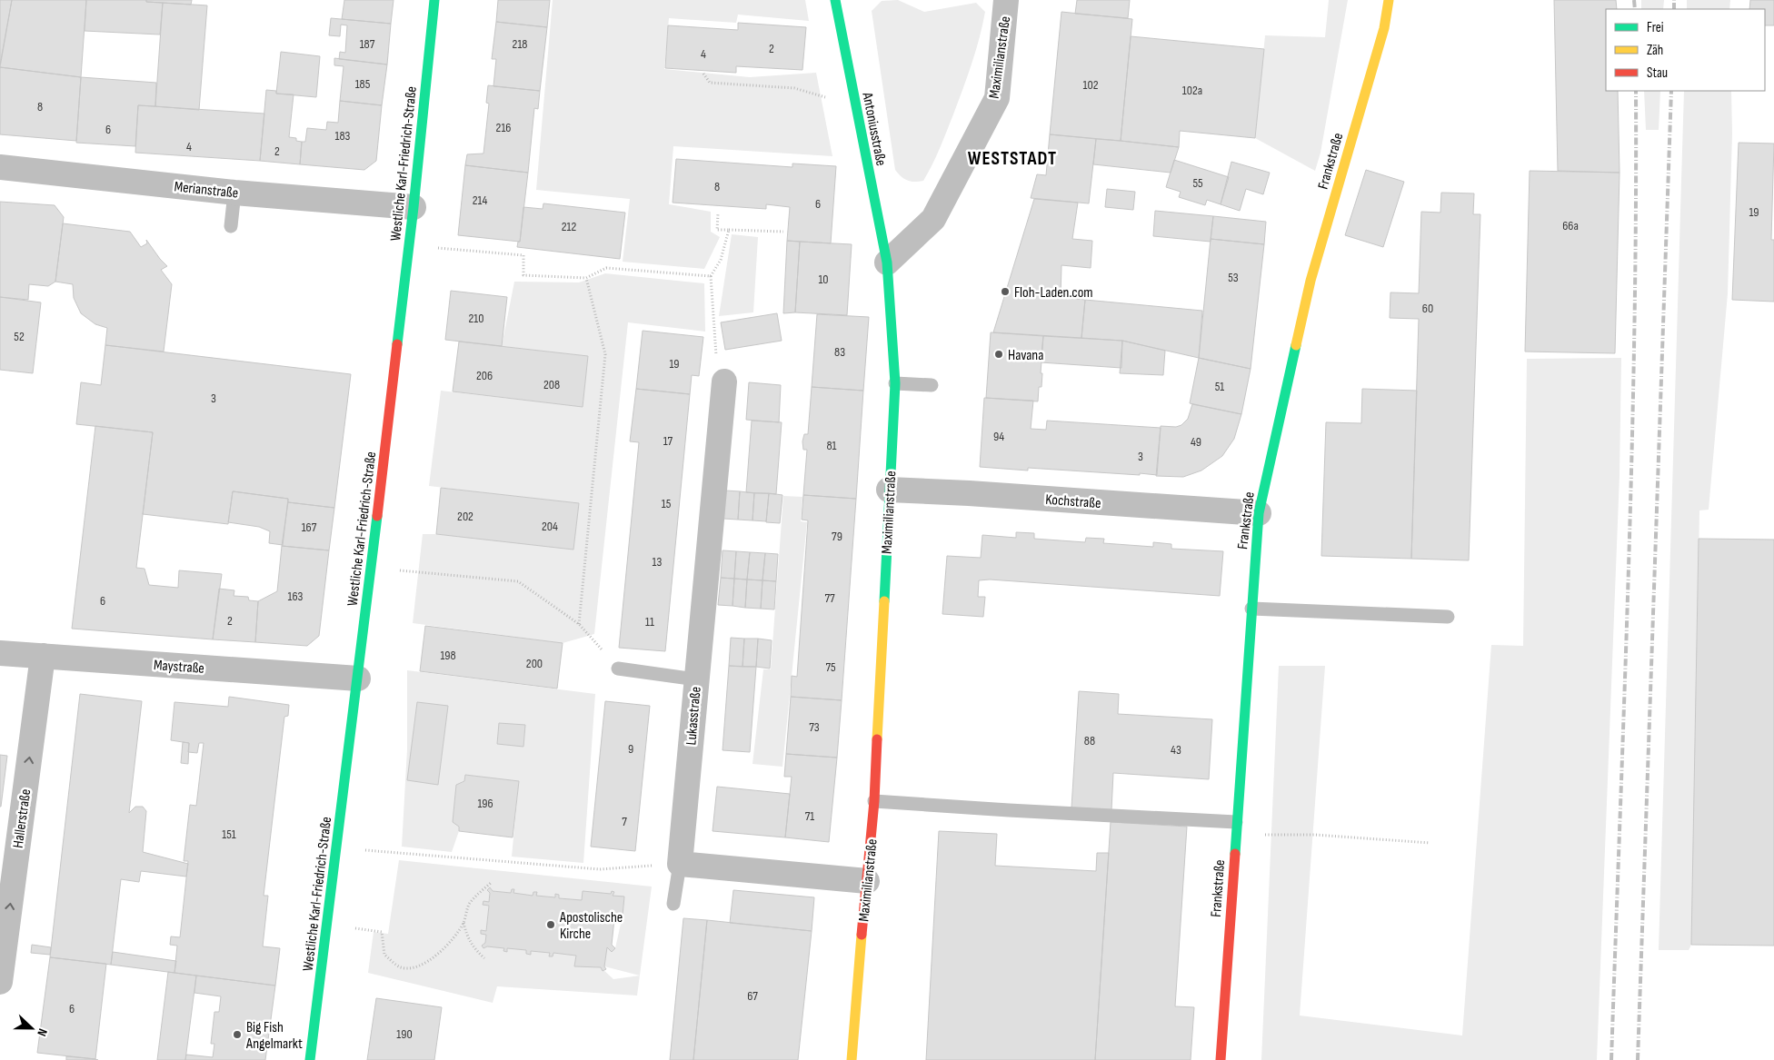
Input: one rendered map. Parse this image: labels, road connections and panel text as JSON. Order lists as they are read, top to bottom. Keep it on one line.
{"streets":{"street":["Maximilianstraße","Antoniusstraße","Frankstraße","Westliche Karl-Friedrich-Straße","Merianstraße","Kochstraße","Maystraße","Lukasstraße","Hallerstraße"]},"crossings":[["Maximilianstraße","Antoniusstraße"],["Maximilianstraße","Kochstraße"],["Frankstraße","Kochstraße"],["Westliche Karl-Friedrich-Straße","Merianstraße"],["Westliche Karl-Friedrich-Straße","Maystraße"],["Maystraße","Hallerstraße"]],"one_way":["Hallerstraße"],"districts":["WESTSTADT"],"places":["Floh-Laden.com","Havana","Apostolische Kirche","Big Fish Angelmarkt"],"house_numbers":["187","218","2","4","185","102","102a","8","216","6","183","4","2","55","8","214","6","19","66a","212","53","10","60","210","52","83","19","206","208","51","3","94","17","49","81","3","15","202","204","167","79","13","163","77","6","2","11","198","200","75","73","88","9","43","196","71","7","151","67","6","190"],"legend":["Frei","Zäh","Stau"],"north":"right"}
